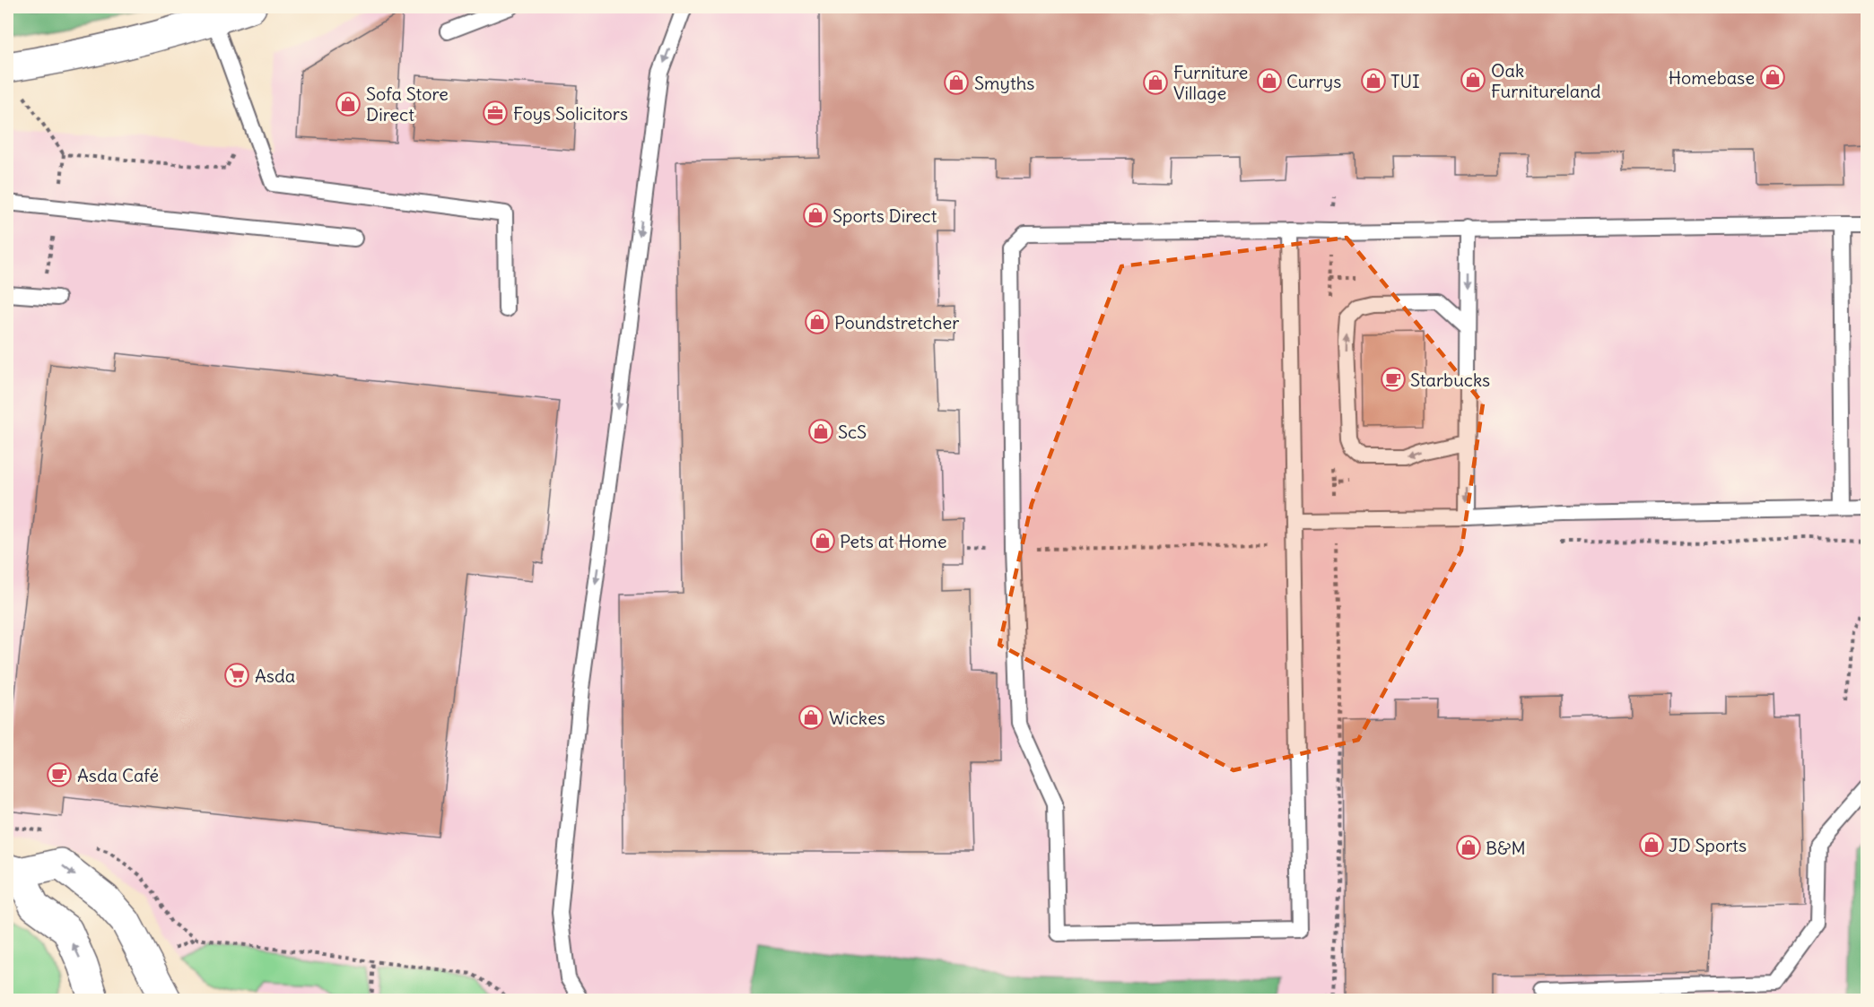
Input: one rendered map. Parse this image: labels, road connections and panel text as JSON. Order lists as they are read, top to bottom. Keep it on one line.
{"places":{"shop":["Homebase","Oak Furnitureland","Currys","TUI","Smyths","Furniture Village","Sofa Store Direct","Sports Direct","Poundstretcher","ScS","Pets at Home","Wickes","JD Sports","B&M"],"office":["Foys Solicitors"],"cafe":["Starbucks","Asda Café"],"supermarket":["Asda"]}}
